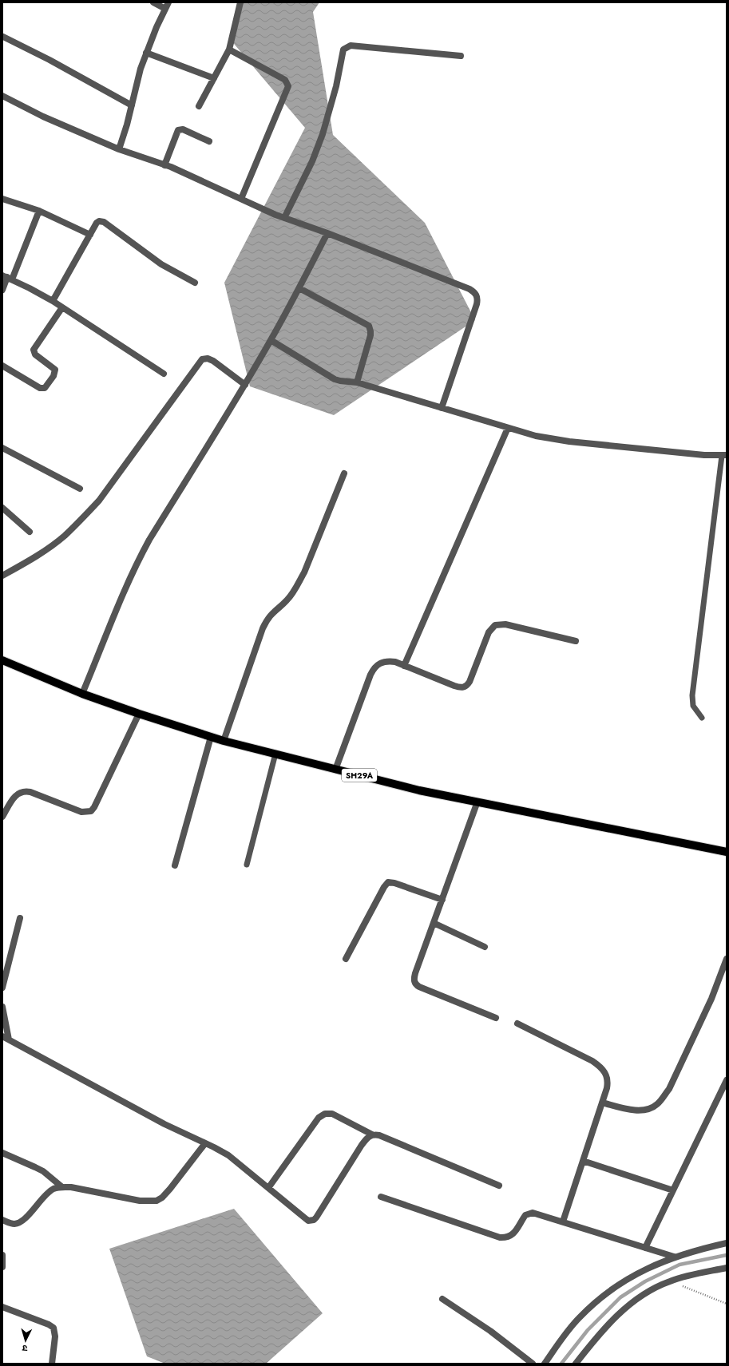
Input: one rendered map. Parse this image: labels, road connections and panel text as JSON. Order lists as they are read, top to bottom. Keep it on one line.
{"streets":{"main road":["SH29A"]},"north":"bottom"}
